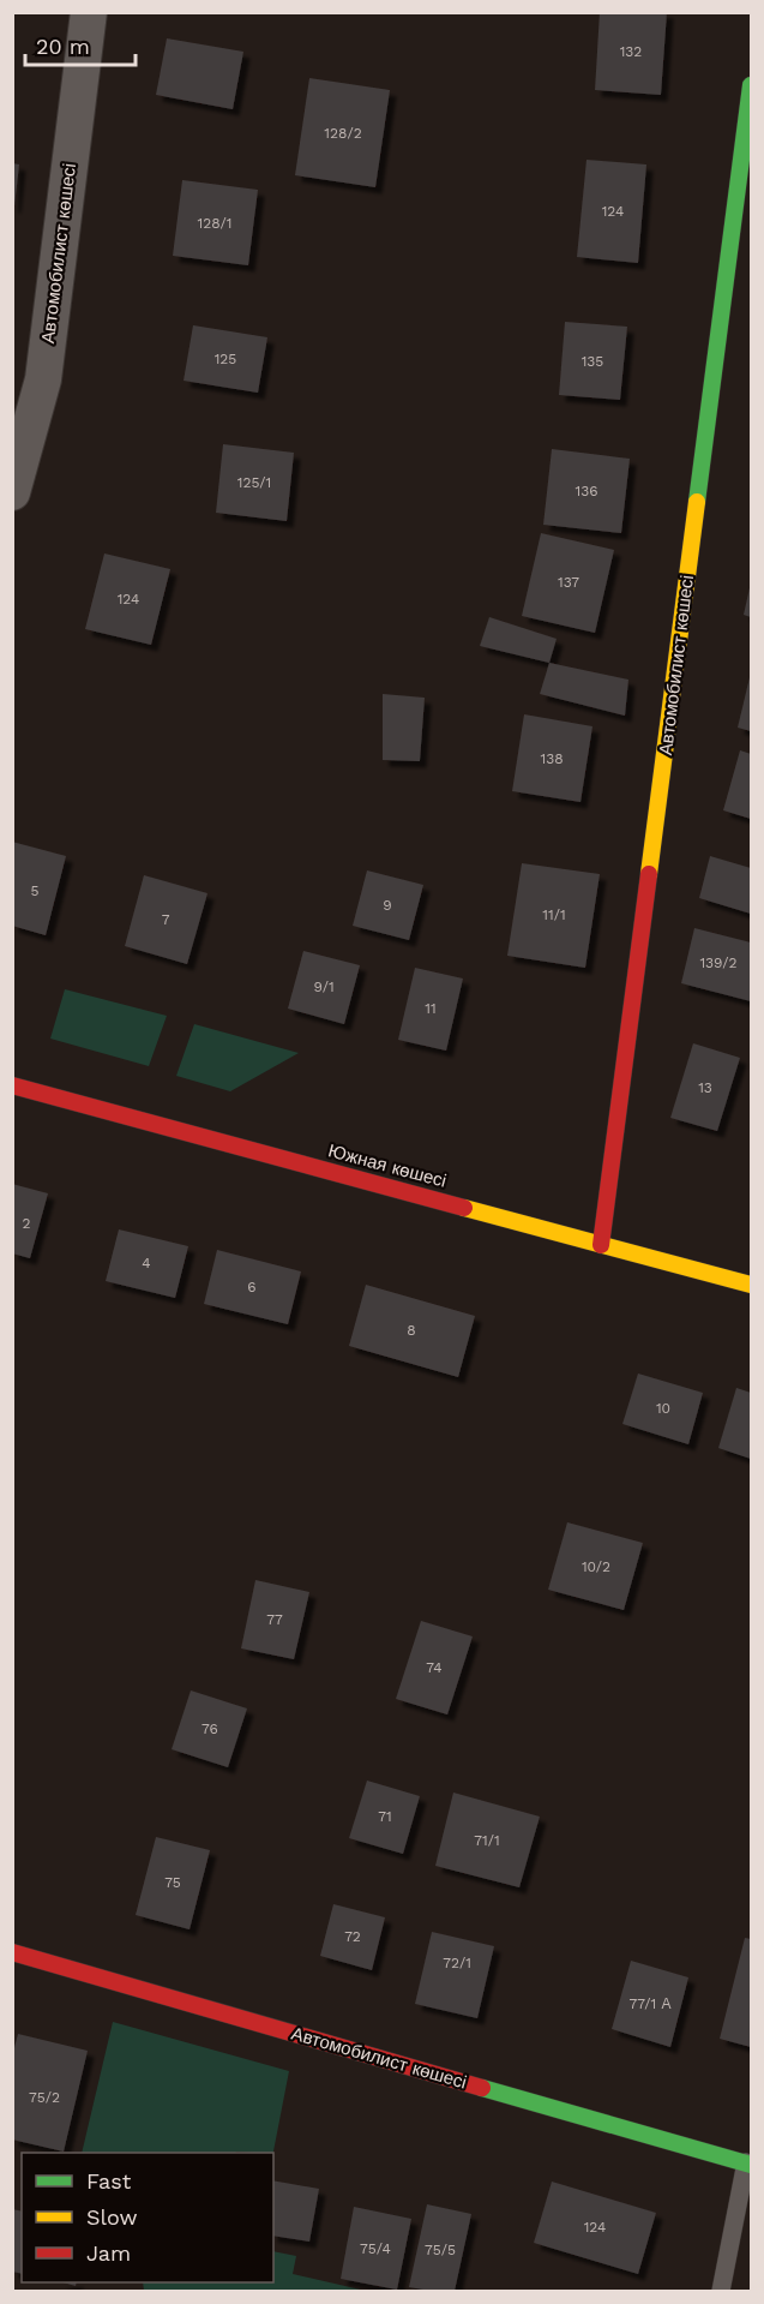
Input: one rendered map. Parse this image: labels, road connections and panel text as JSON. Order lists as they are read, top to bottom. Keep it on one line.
{"streets":{"street":["Автомобилист көшесі","Южная көшесі"]},"crossings":[["Автомобилист көшесі","Южная көшесі"]],"house_numbers":["132","128/2","124","128/1","125","135","125/1","136","137","124","138","5","9","11/1","7","139/2","9/1","11","13","2","4","6","8","10","10/2","77","74","76","71","71/1","75","72","72/1","77/1 А","75/2","124","75/4","75/5"],"legend":["Fast","Slow","Jam"],"scale_bar":"20 m"}
